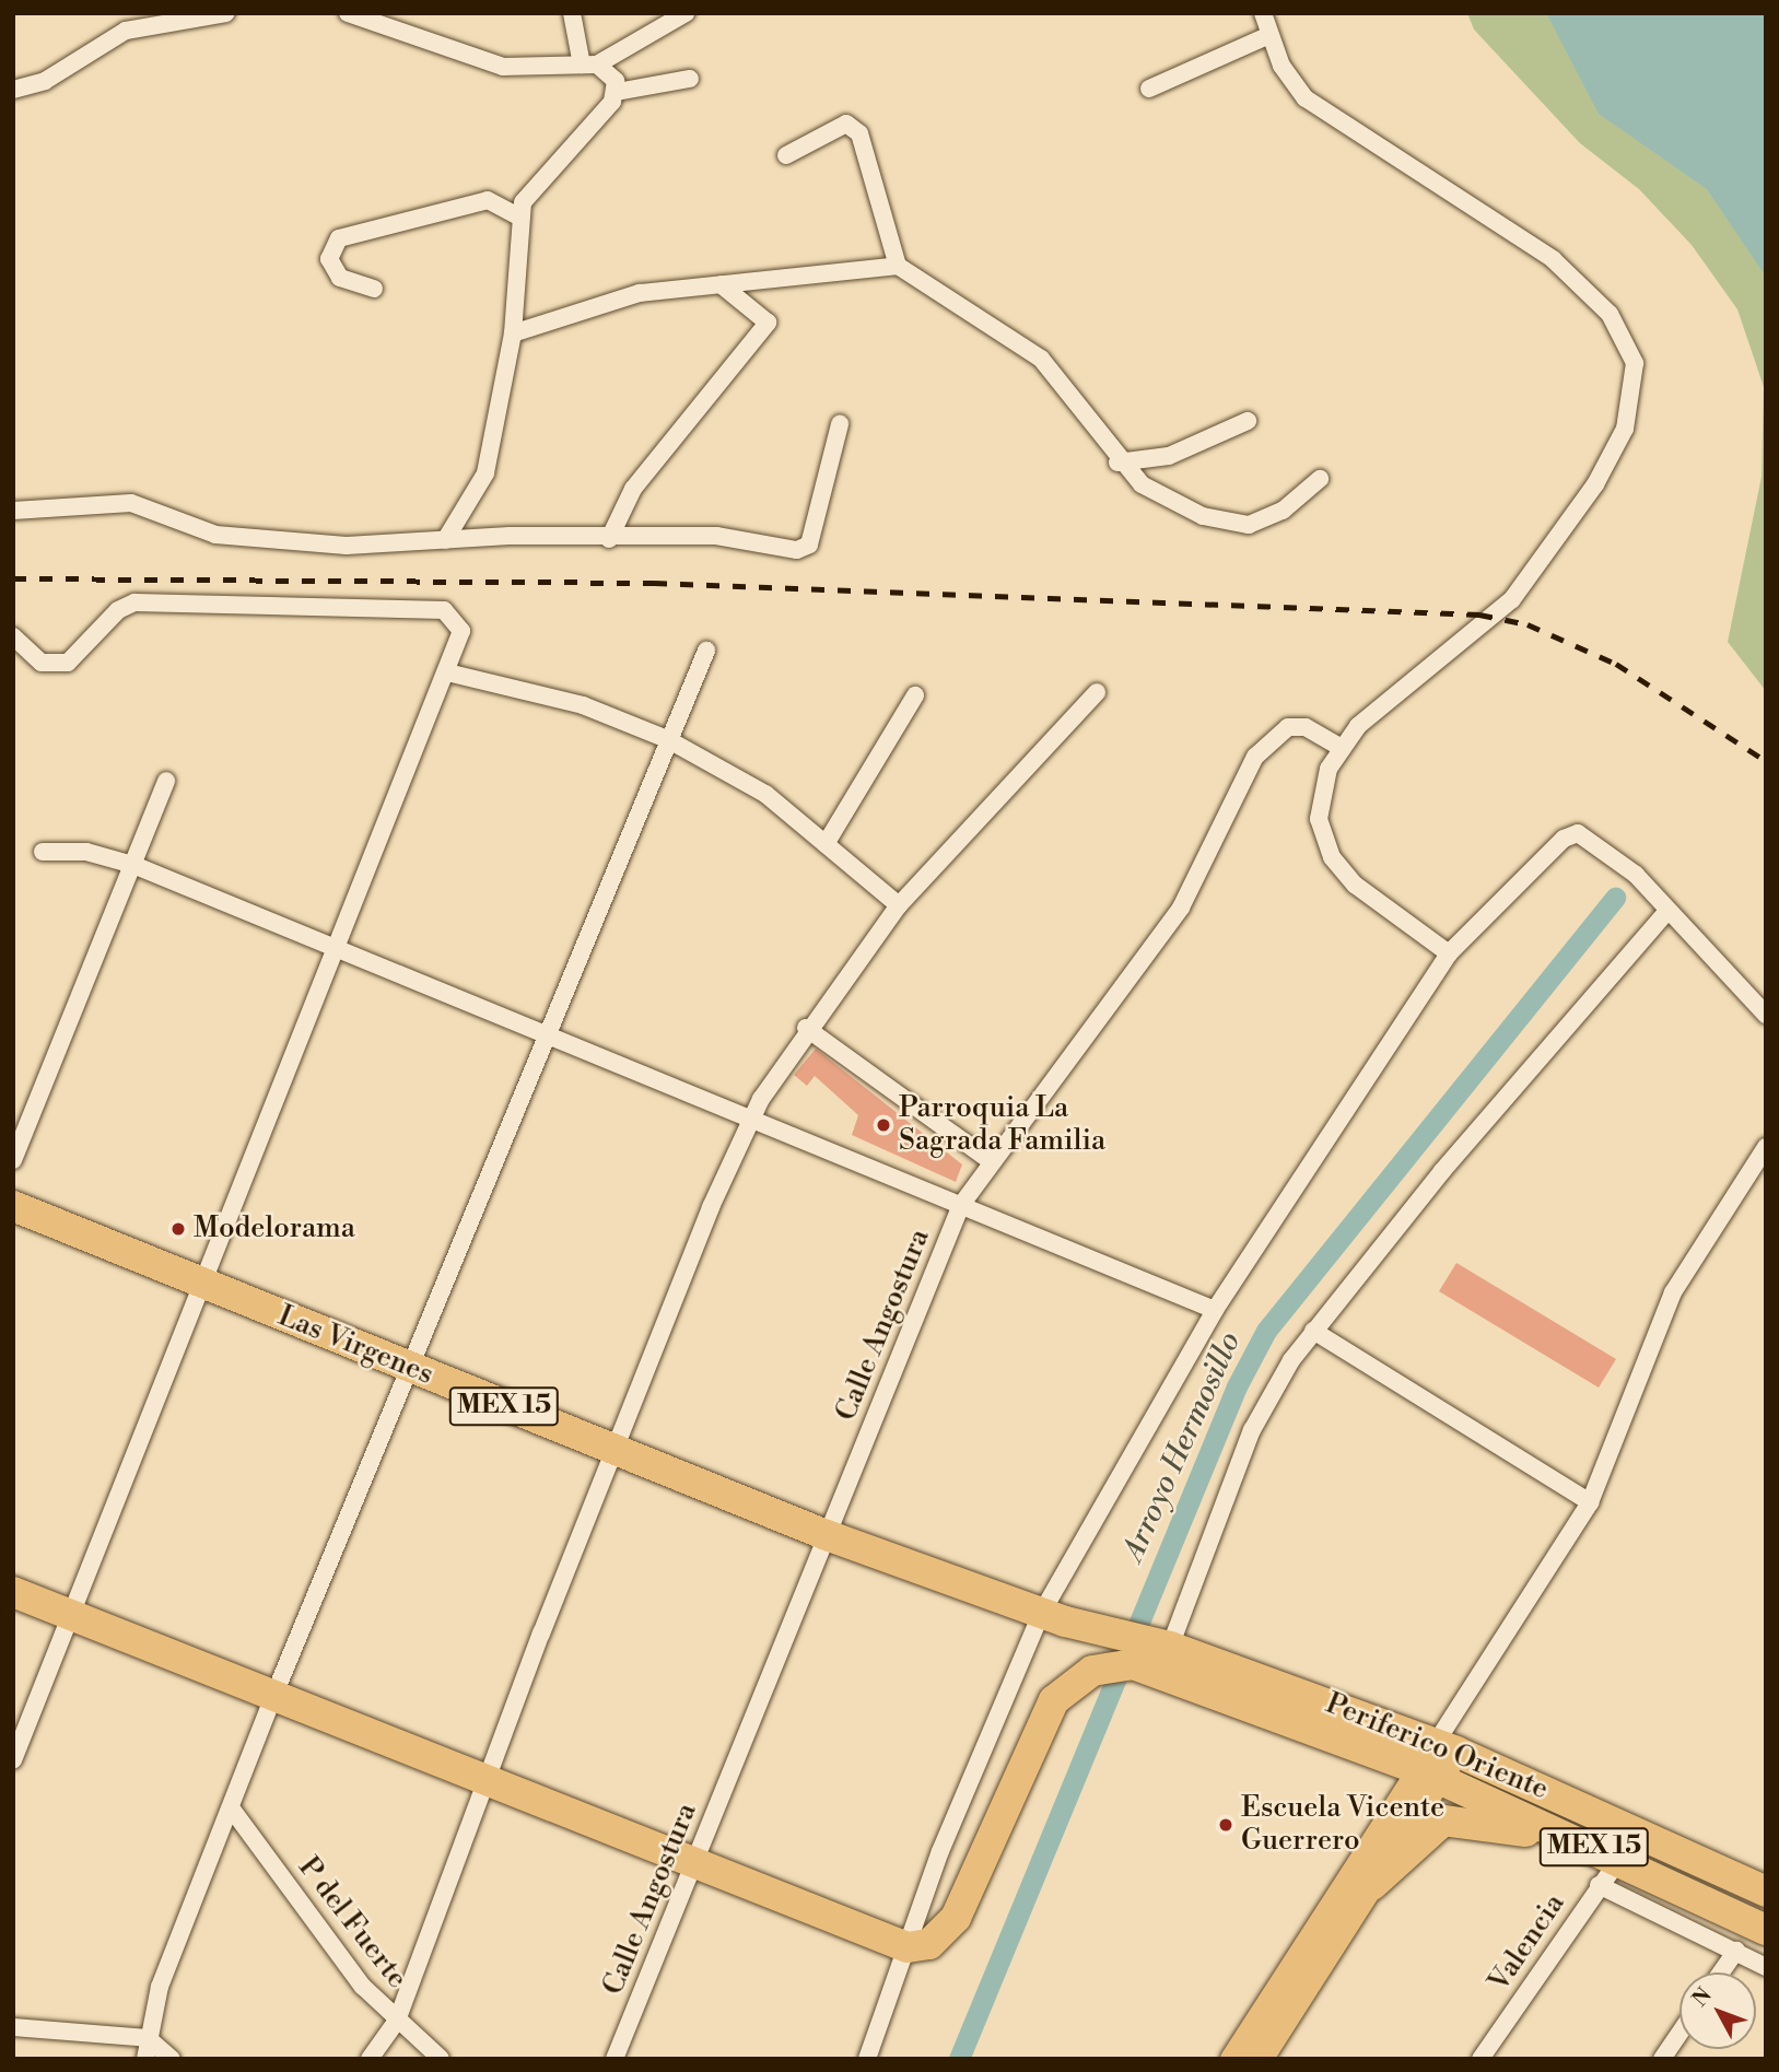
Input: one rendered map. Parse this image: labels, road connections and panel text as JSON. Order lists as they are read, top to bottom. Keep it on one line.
{"streets":{"highway":["Las Virgenes","MEX 15","Periferico Oriente"],"street":["Calle Angostura","P del Fuerte","Valencia"]},"crossings":[["Calle Angostura","Las Virgenes"],["Las Virgenes","Periferico Oriente"],["Periferico Oriente","Valencia"]],"water":["Arroyo Hermosillo"],"places":["Parroquia La Sagrada Familia","Modelorama","Escuela Vicente Guerrero"],"north":"top left"}
